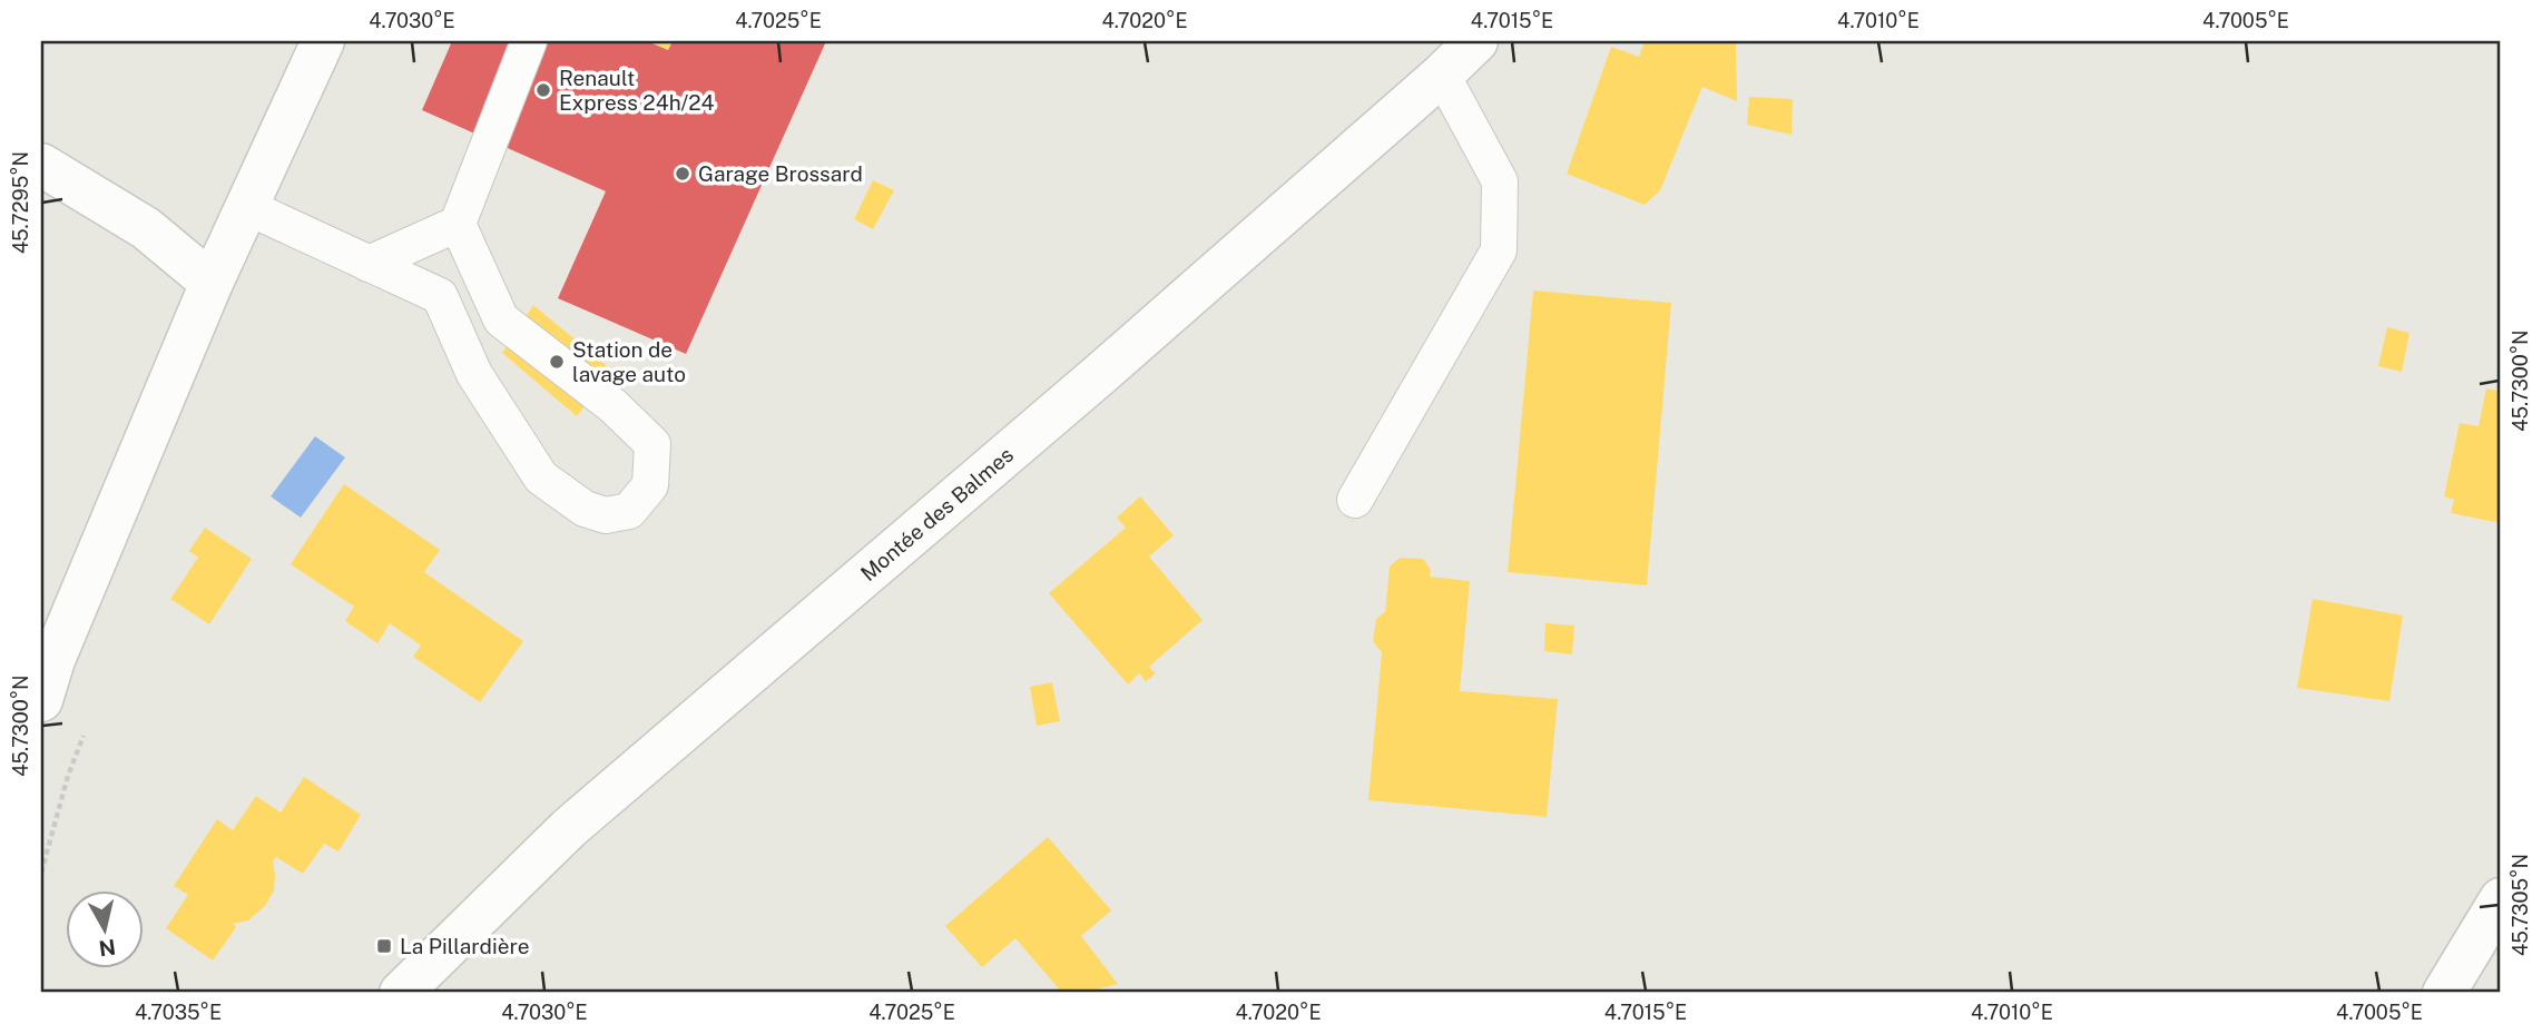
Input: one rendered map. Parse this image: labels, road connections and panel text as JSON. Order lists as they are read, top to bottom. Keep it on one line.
{"streets":{"street":["Montée des Balmes"]},"places":{"other":["Renault Express 24h/24","Garage Brossard","Station de lavage auto"],"transit":["La Pillardière"]},"north":"bottom","coordinates":["4.7030°E","4.7025°E","4.7020°E","4.7015°E","4.7010°E","4.7005°E","45.7295°N","45.7300°N","45.7305°N","4.7035°E"]}
